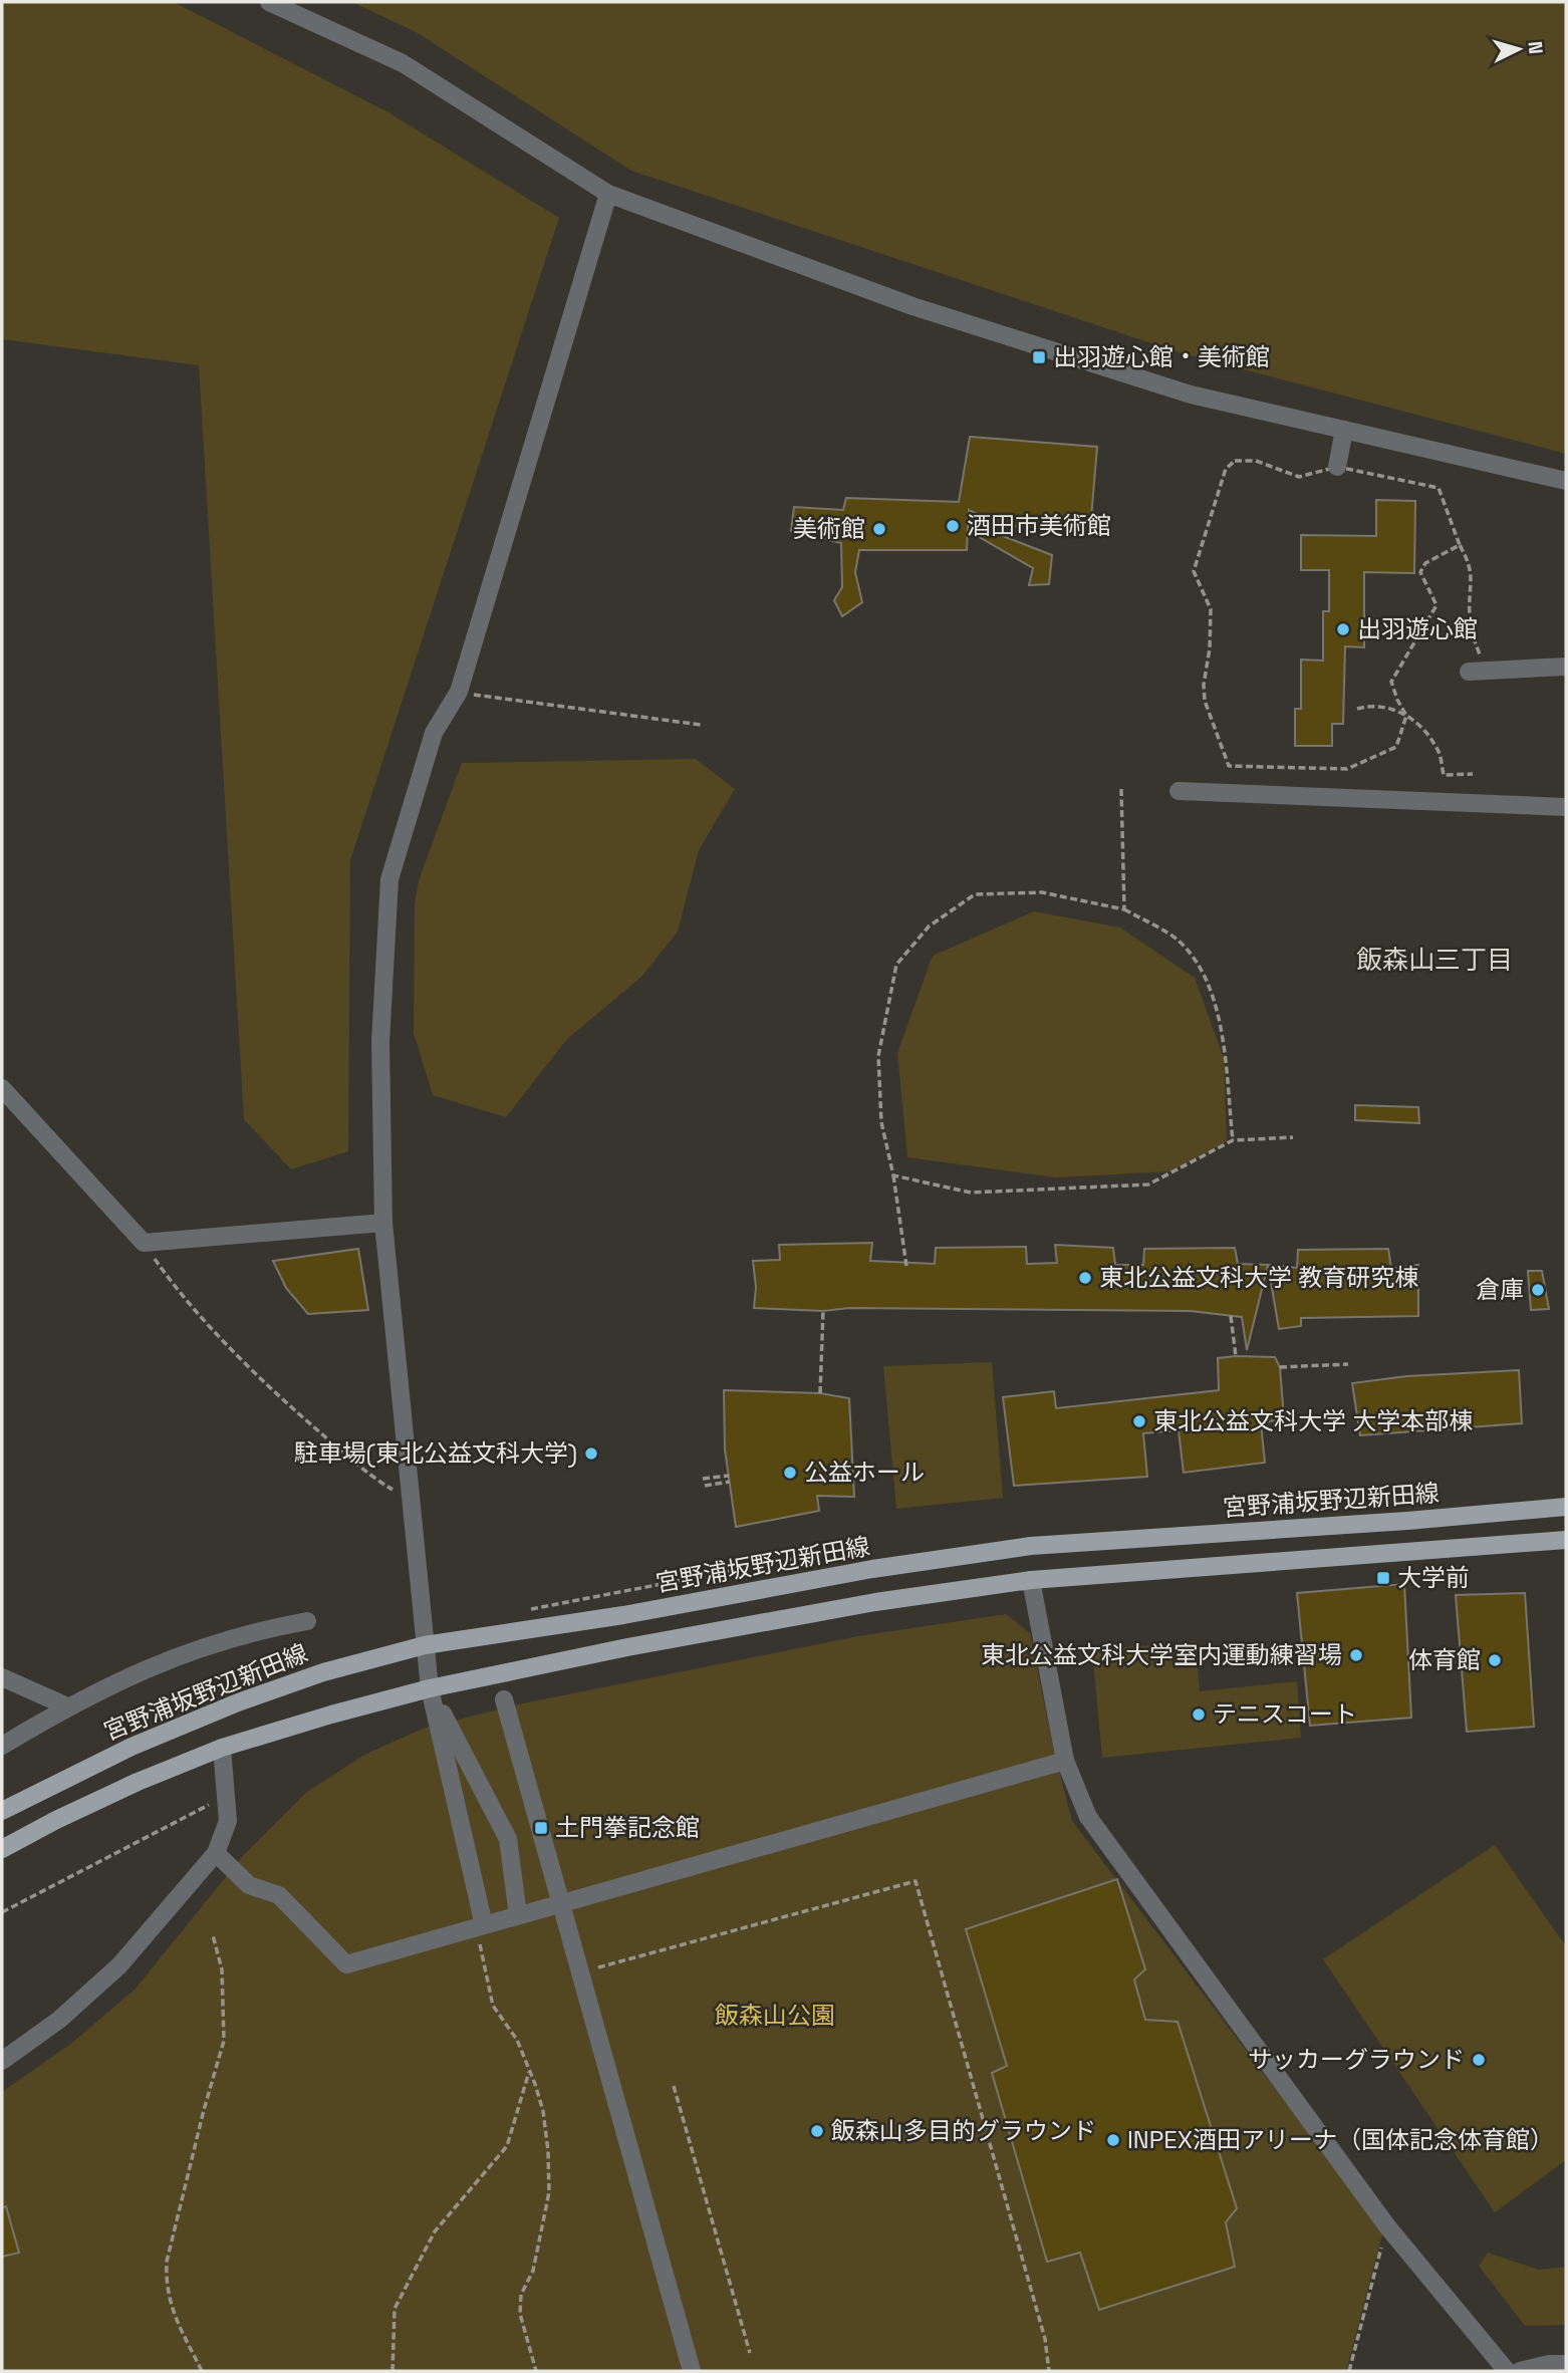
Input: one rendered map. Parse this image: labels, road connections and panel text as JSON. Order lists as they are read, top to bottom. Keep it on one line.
{"streets":{"main road":["宮野浦坂野辺新田線"]},"districts":["飯森山三丁目"],"parks":["飯森山公園"],"places":{"transit":["出羽遊心館・美術館","大学前","土門拳記念館"],"other":["酒田市美術館","美術館","出羽遊心館","東北公益文科大学 教育研究棟","倉庫","東北公益文科大学 大学本部棟","駐車場(東北公益文科大学)","公益ホール","東北公益文科大学室内運動練習場","体育館","テニスコート","サッカーグラウンド","飯森山多目的グラウンド","INPEX酒田アリーナ（国体記念体育館）"]},"north":"right"}
